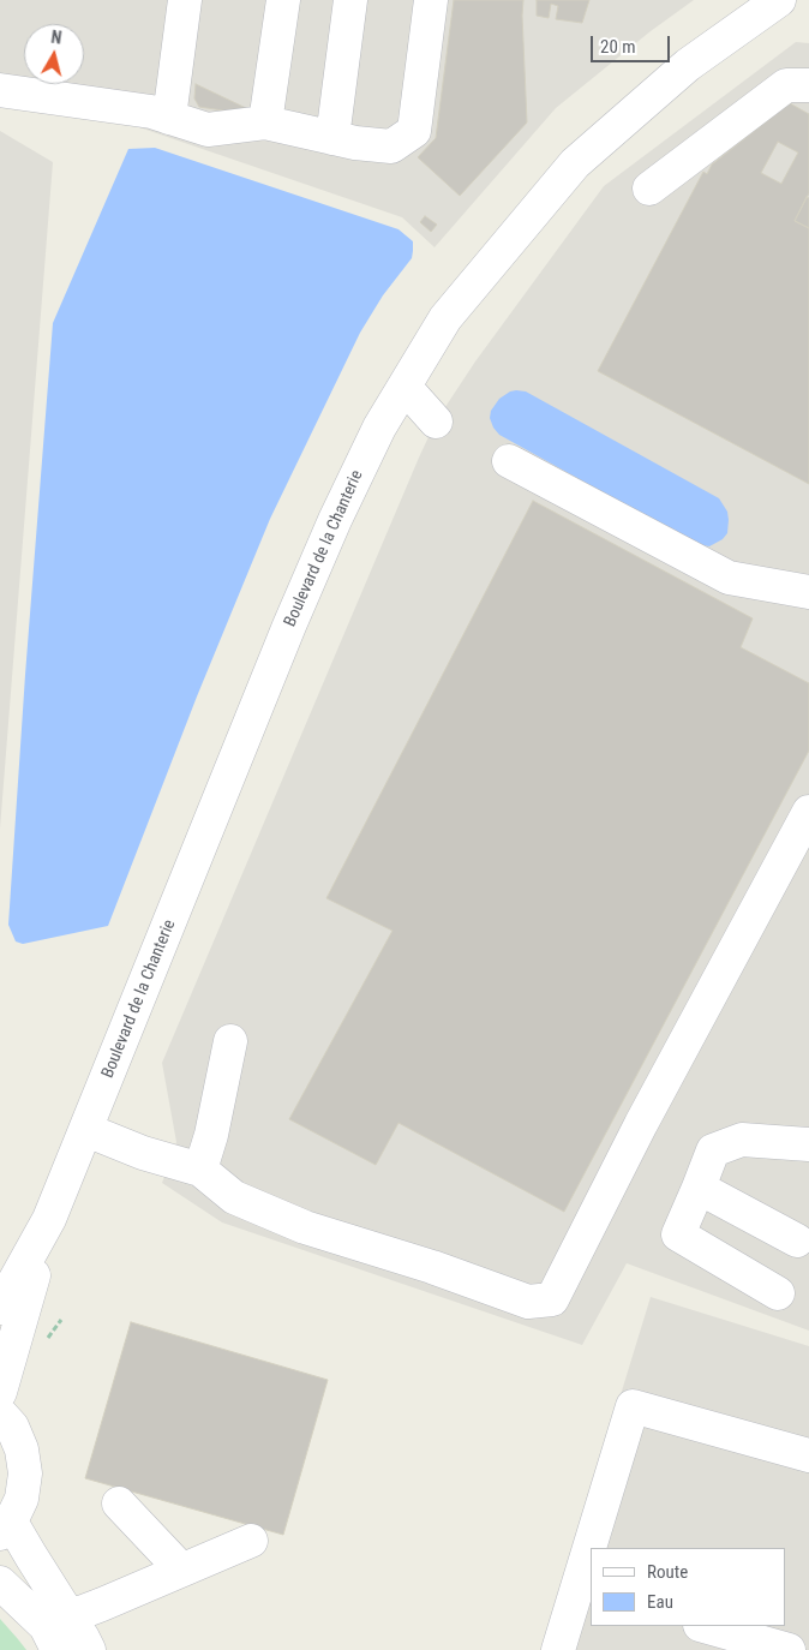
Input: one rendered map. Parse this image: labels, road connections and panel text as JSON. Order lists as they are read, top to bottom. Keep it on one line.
{"streets":{"street":["Boulevard de la Chanterie"]},"legend":["Route","Eau"],"scale_bar":"20 m","north":"top"}
